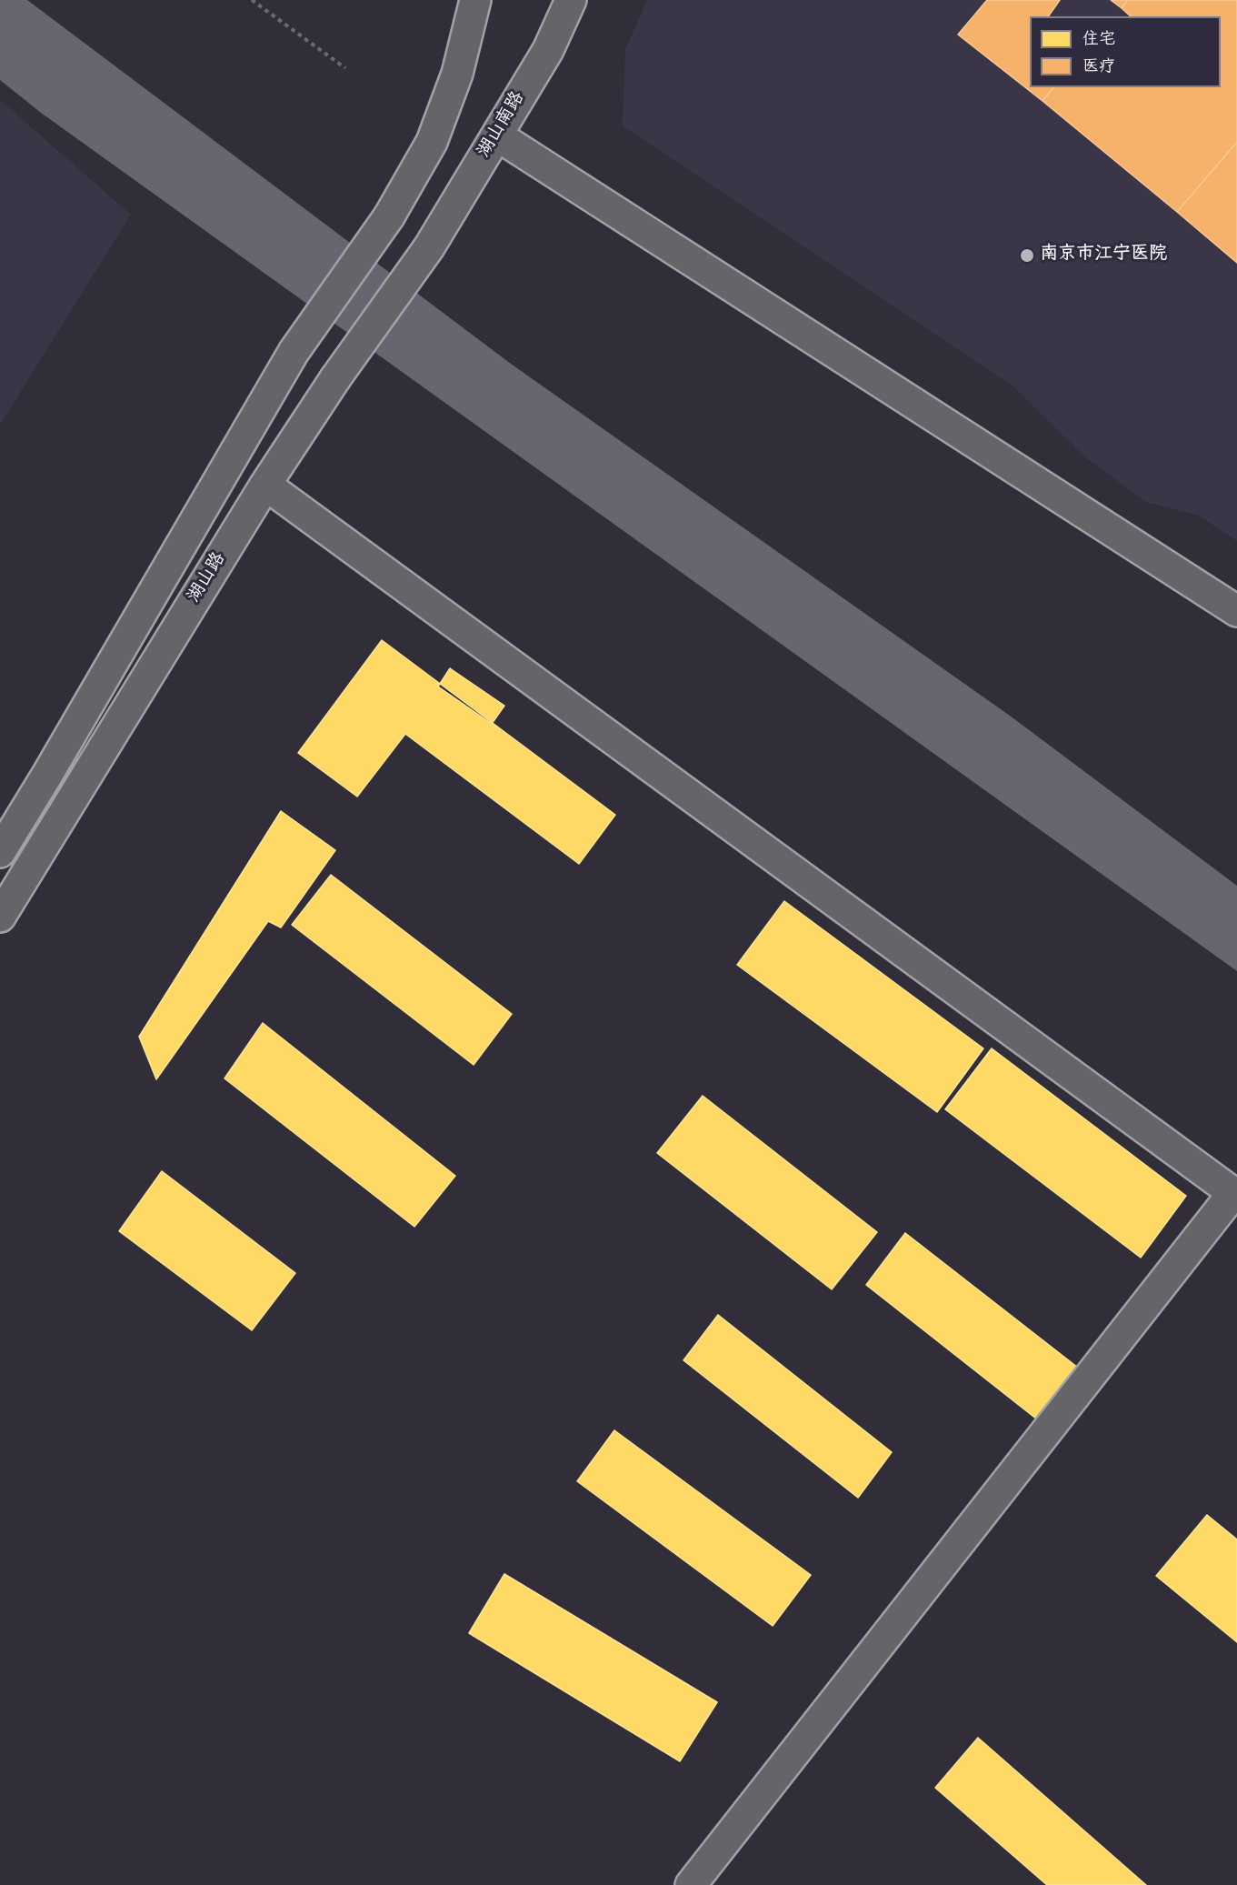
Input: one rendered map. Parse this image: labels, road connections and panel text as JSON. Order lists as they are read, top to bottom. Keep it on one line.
{"streets":{"street":["湖山南路","湖山路"]},"crossings":[["湖山南路","湖山路"]],"places":["南京市江宁医院"],"legend":["住宅","医疗"]}
